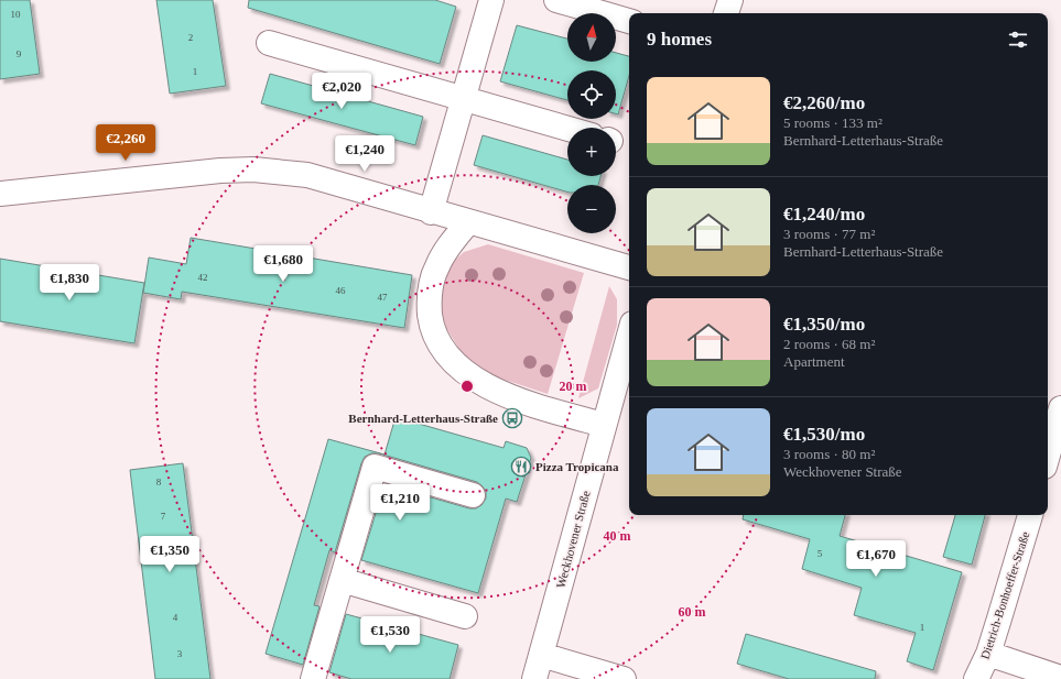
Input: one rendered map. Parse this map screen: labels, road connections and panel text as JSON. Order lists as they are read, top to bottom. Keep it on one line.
{"streets":{"street":["Weckhovener Straße","Dietrich-Bonhoeffer-Straße"]},"places":{"bus stop":["Bernhard-Letterhaus-Straße"],"restaurant":["Pizza Tropicana"]},"house_numbers":["10","2","9","1","42","46","47","8","7","5","4","1","3"],"north":"top","page":{"map_buttons":["+","−"],"heading":"9 homes","list":[{"name":"€2,260/mo","note":"5 rooms · 133 m² · Bernhard-Letterhaus-Straße"},{"name":"€1,240/mo","note":"3 rooms · 77 m² · Bernhard-Letterhaus-Straße"},{"name":"€1,350/mo","note":"2 rooms · 68 m² · Apartment"},{"name":"€1,530/mo","note":"3 rooms · 80 m² · Weckhovener Straße"}],"price":["€2,020","€2,260","€1,240","€1,680","€1,830","€1,210","€1,350","€1,670","€1,530"]},"rings":["20 m","40 m","60 m"]}
